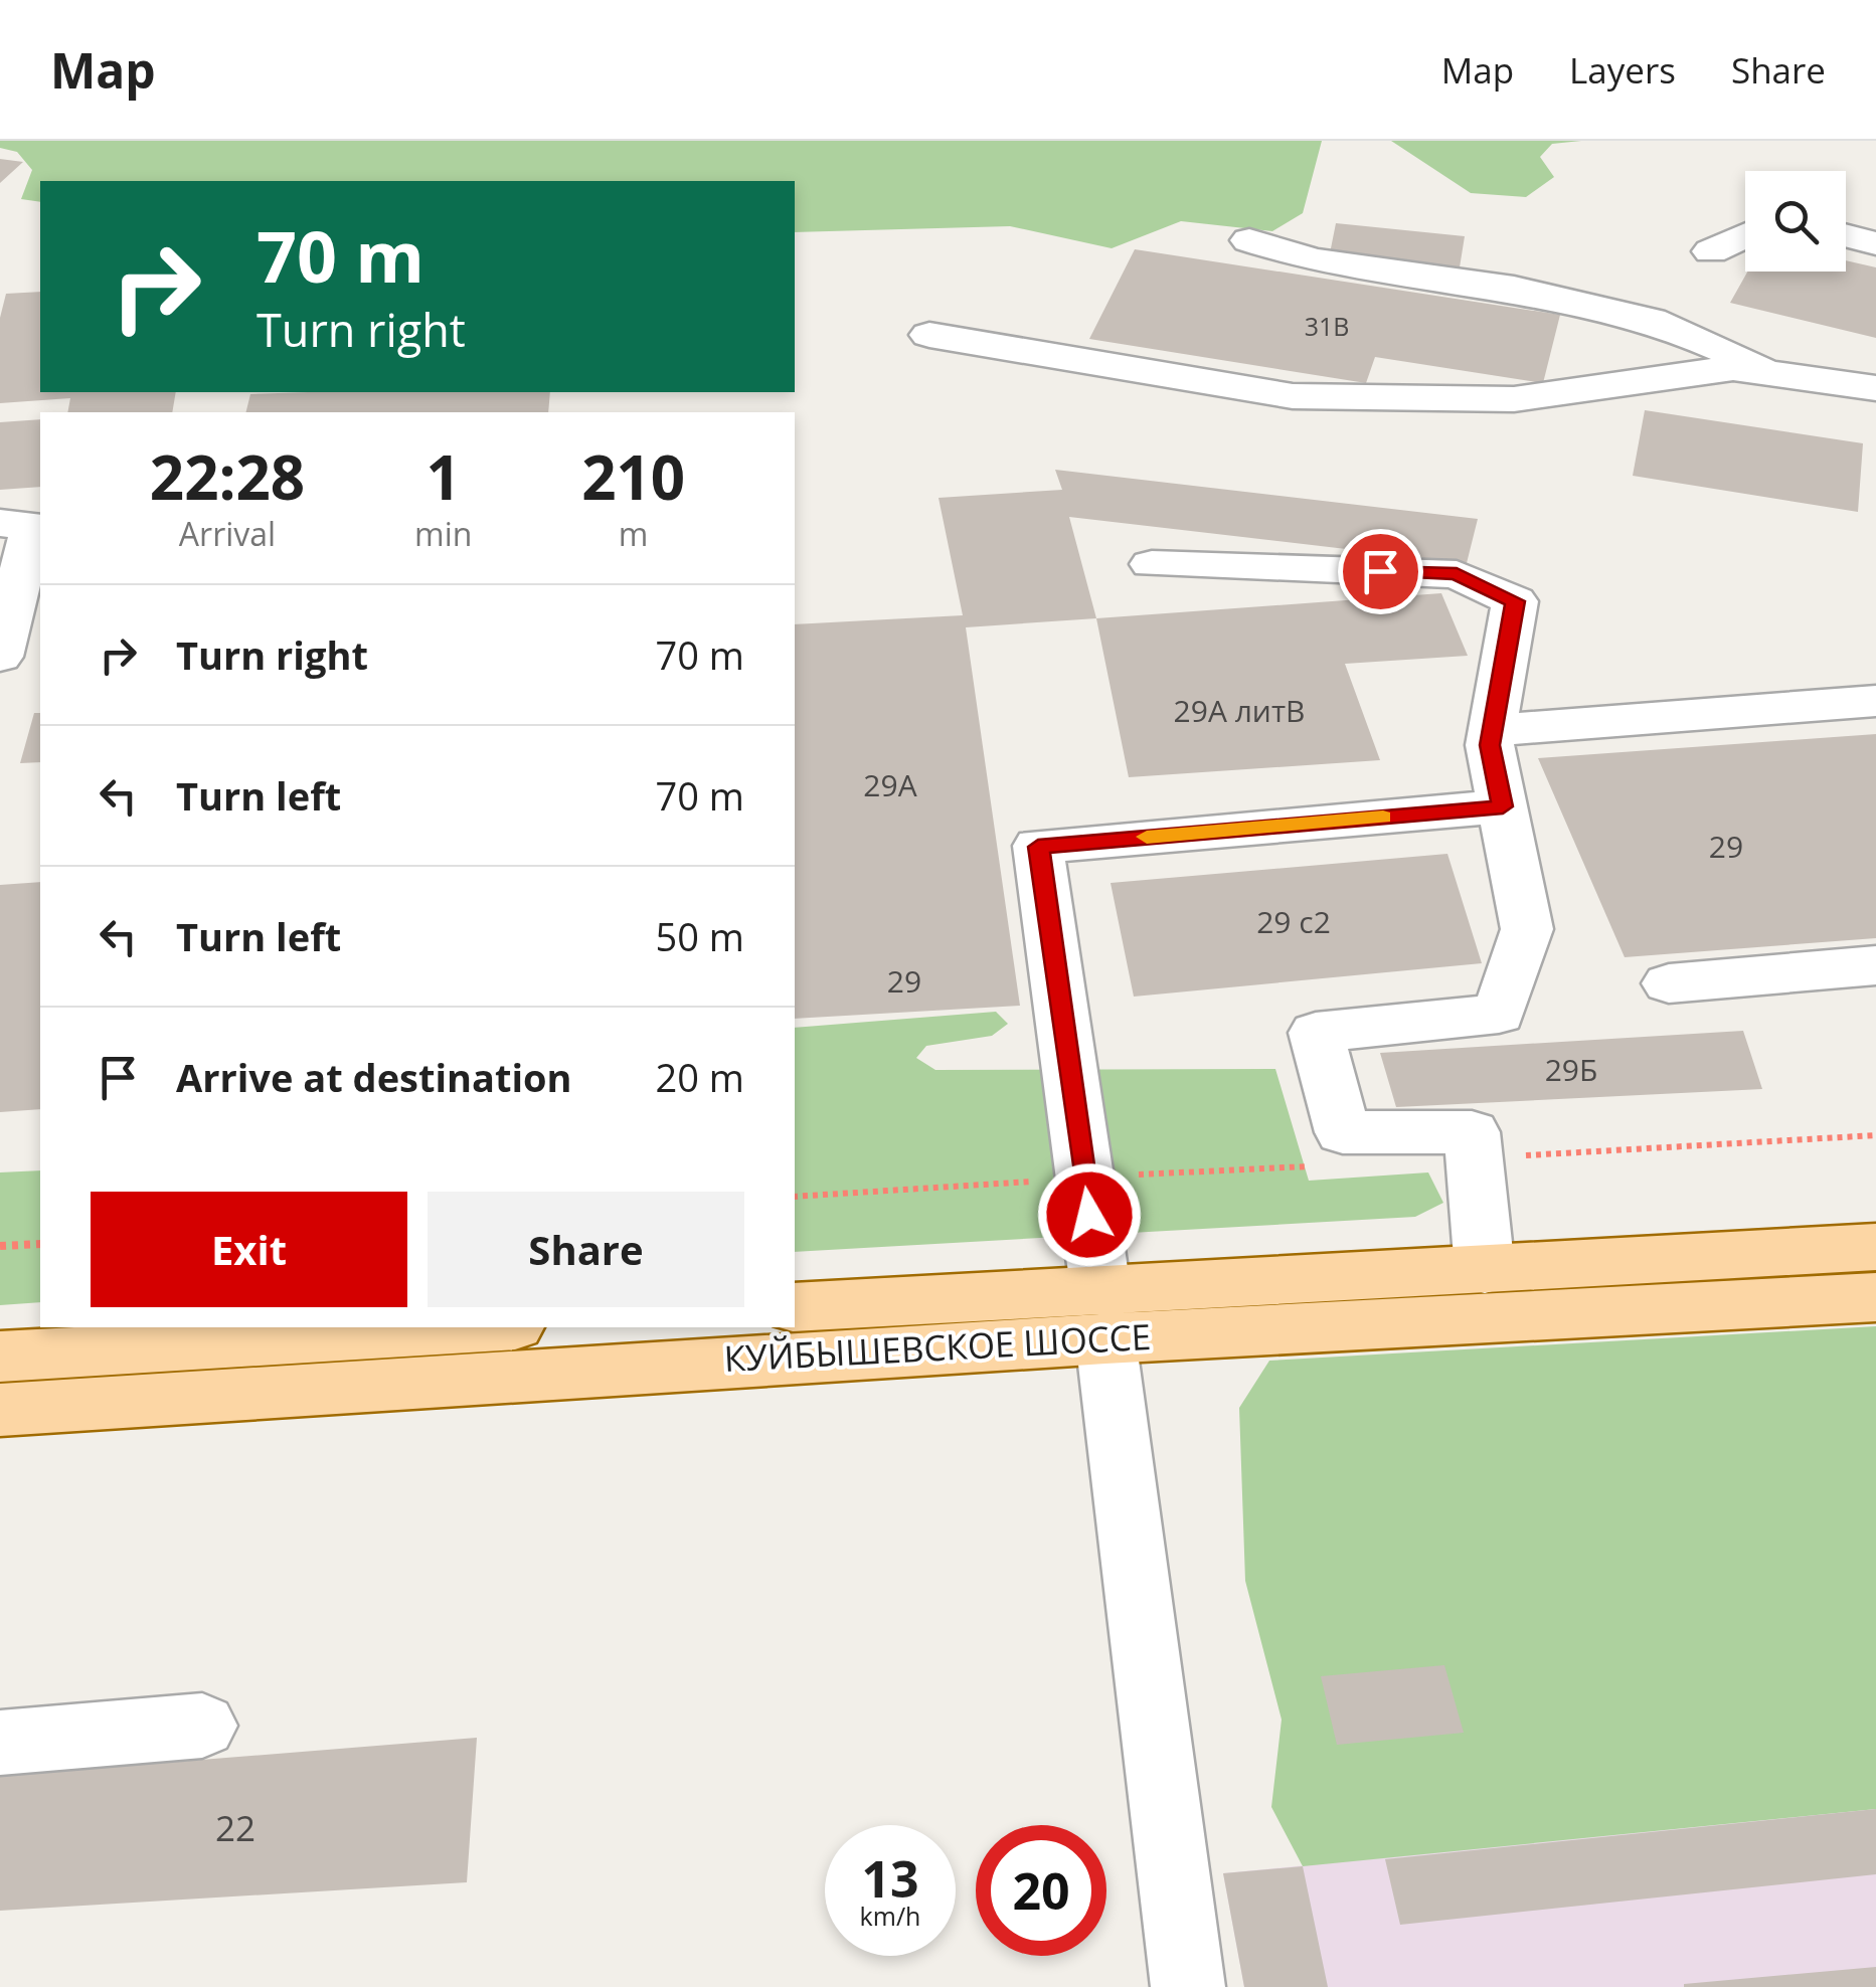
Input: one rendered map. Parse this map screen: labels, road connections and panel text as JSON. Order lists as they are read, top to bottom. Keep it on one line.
{"streets":{"main road":["КУЙБЫШЕВСКОЕ ШОССЕ"]},"house_numbers":["31В","29А литВ","29А","29","29 с2","29","29Б","22"],"page":{"header":"Map","nav":["Map","Layers","Share"],"turn":["70 m","Turn right"],"eta":["22:28","Arrival","1","min","210","m"],"list":[{"name":"Turn right","value":"70 m"},{"name":"Turn left","value":"70 m"},{"name":"Turn left","value":"50 m"},{"name":"Arrive at destination","value":"20 m"}],"buttons":["Exit","Share"],"speed":"13 km/h","limit":"20"}}
